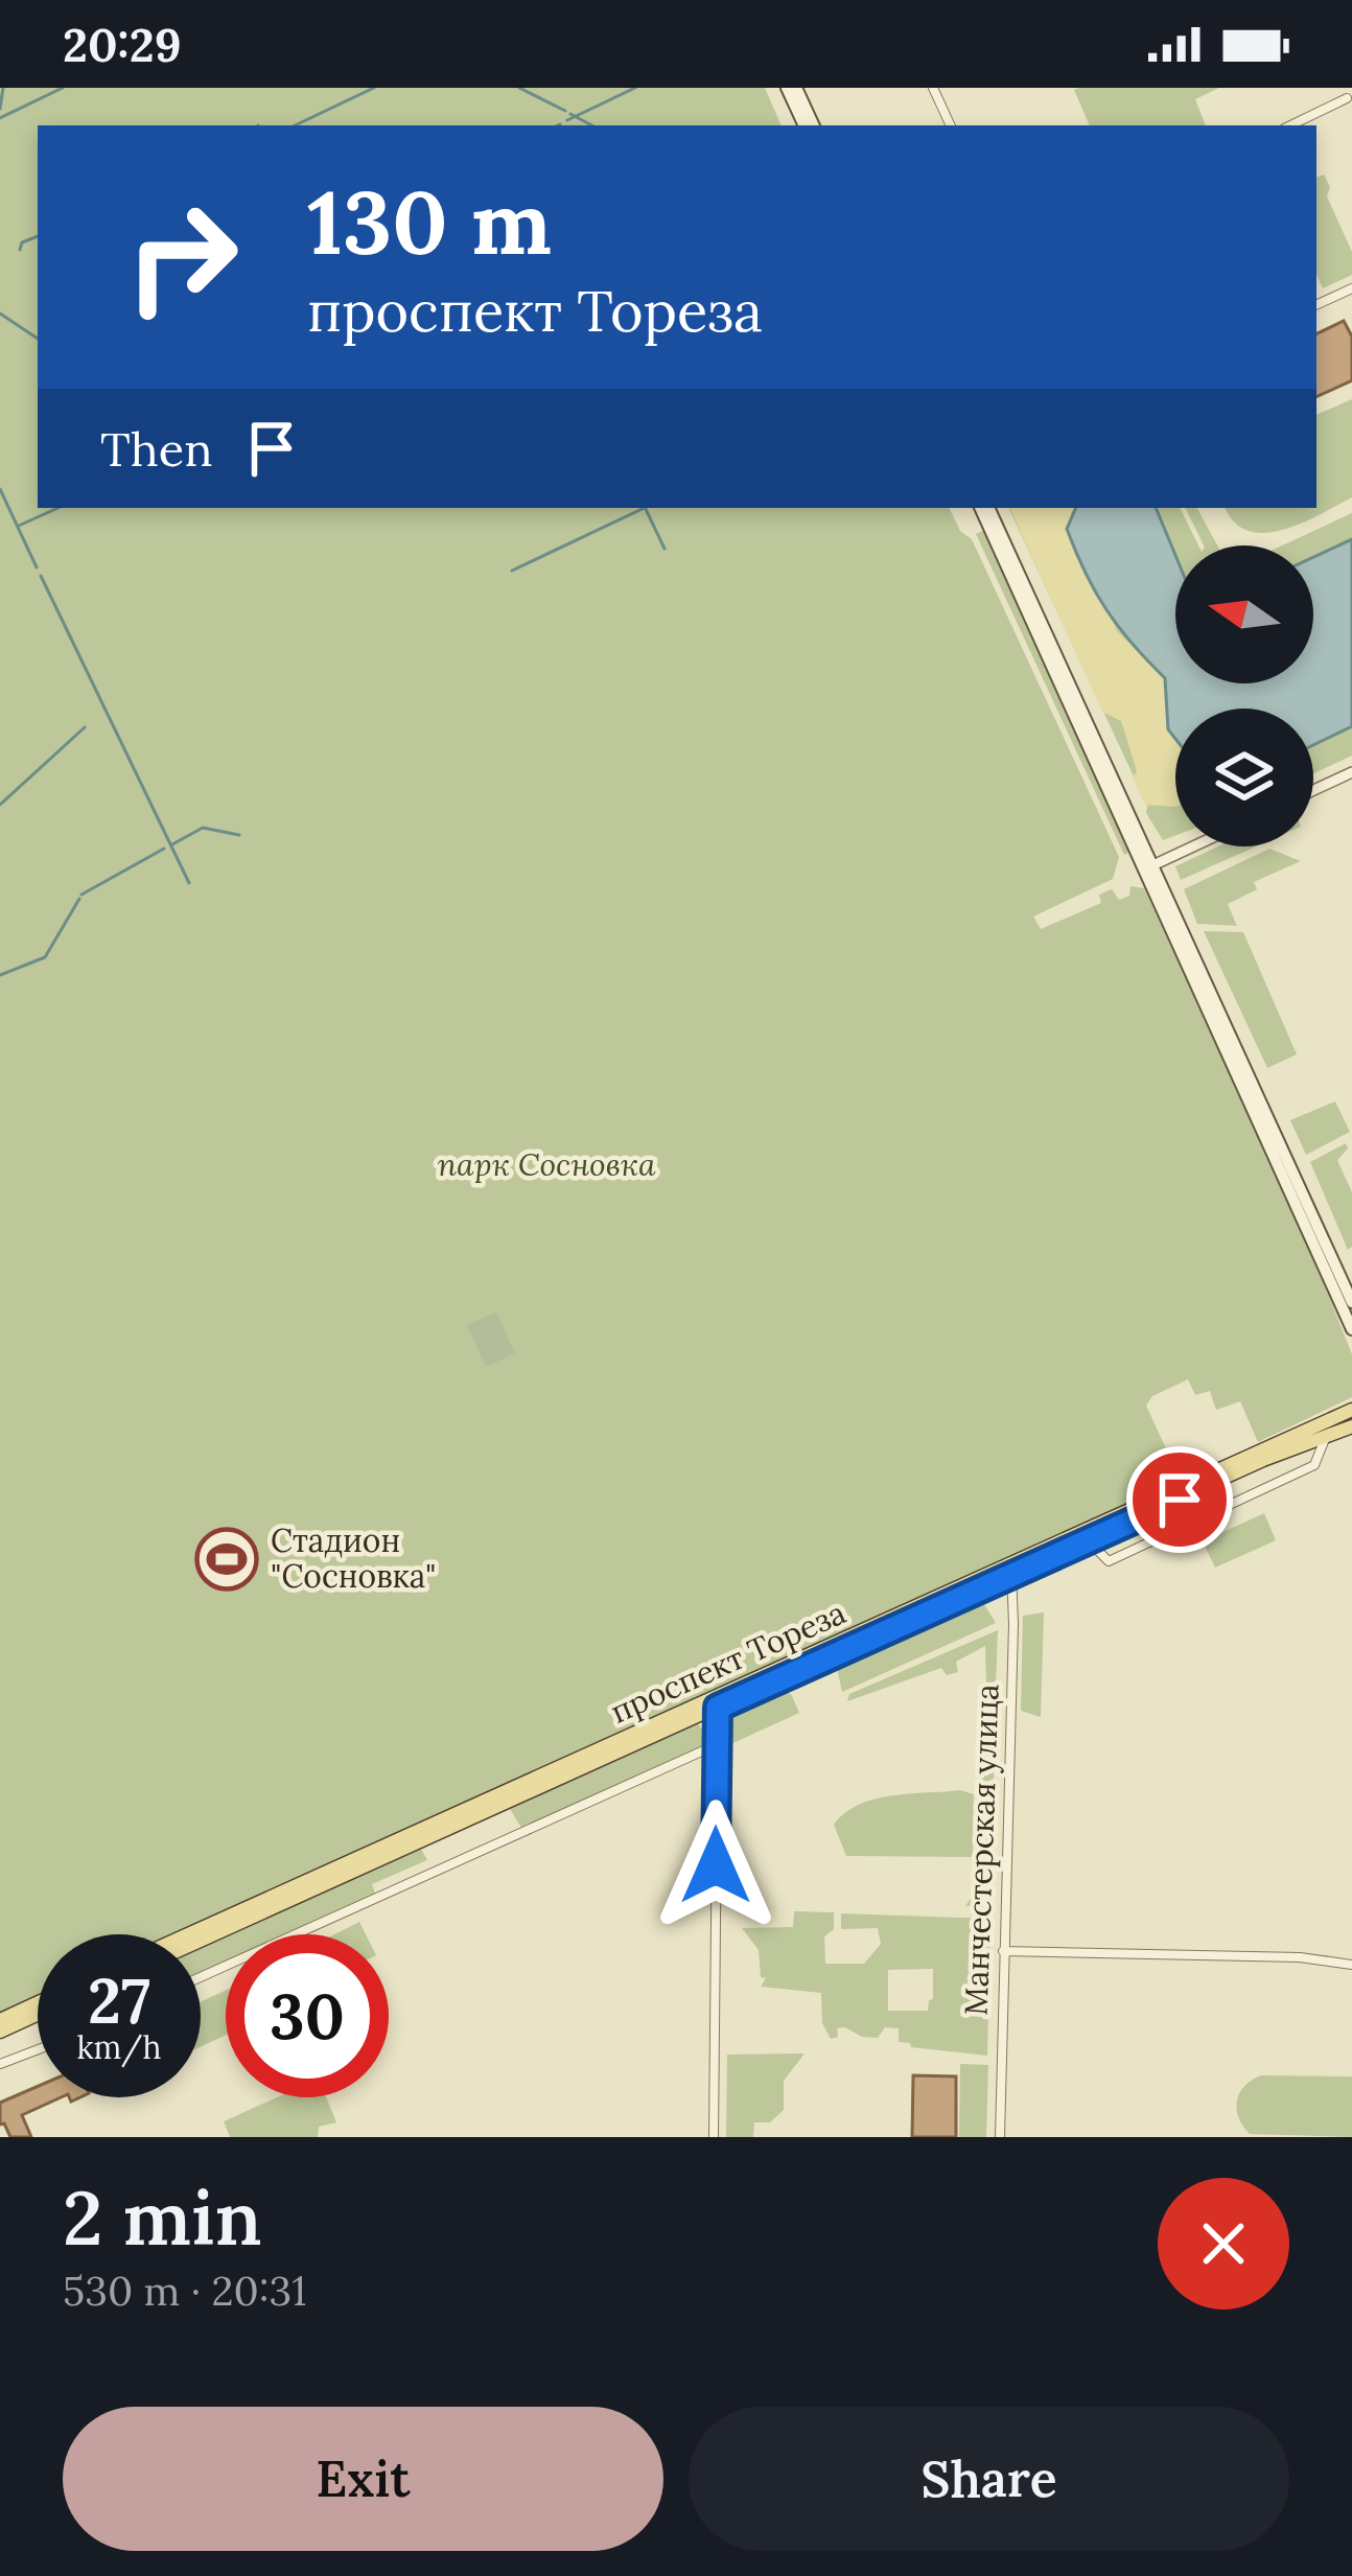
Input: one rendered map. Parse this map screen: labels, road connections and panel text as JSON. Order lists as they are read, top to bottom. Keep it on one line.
{"streets":{"main road":["проспект Тореза"],"street":["Манчестерская улица"]},"crossings":[["проспект Тореза","Манчестерская улица"]],"parks":["парк Сосновка"],"places":{"sports":["Стадион \"Сосновка\""]},"north":"left","page":{"status":"20:29","turn":["130 m","проспект Тореза"],"then":"Then","speed":"27 km/h","limit":"30","heading":["2 min","530 m · 20:31"],"buttons":["Exit","Share"]}}
